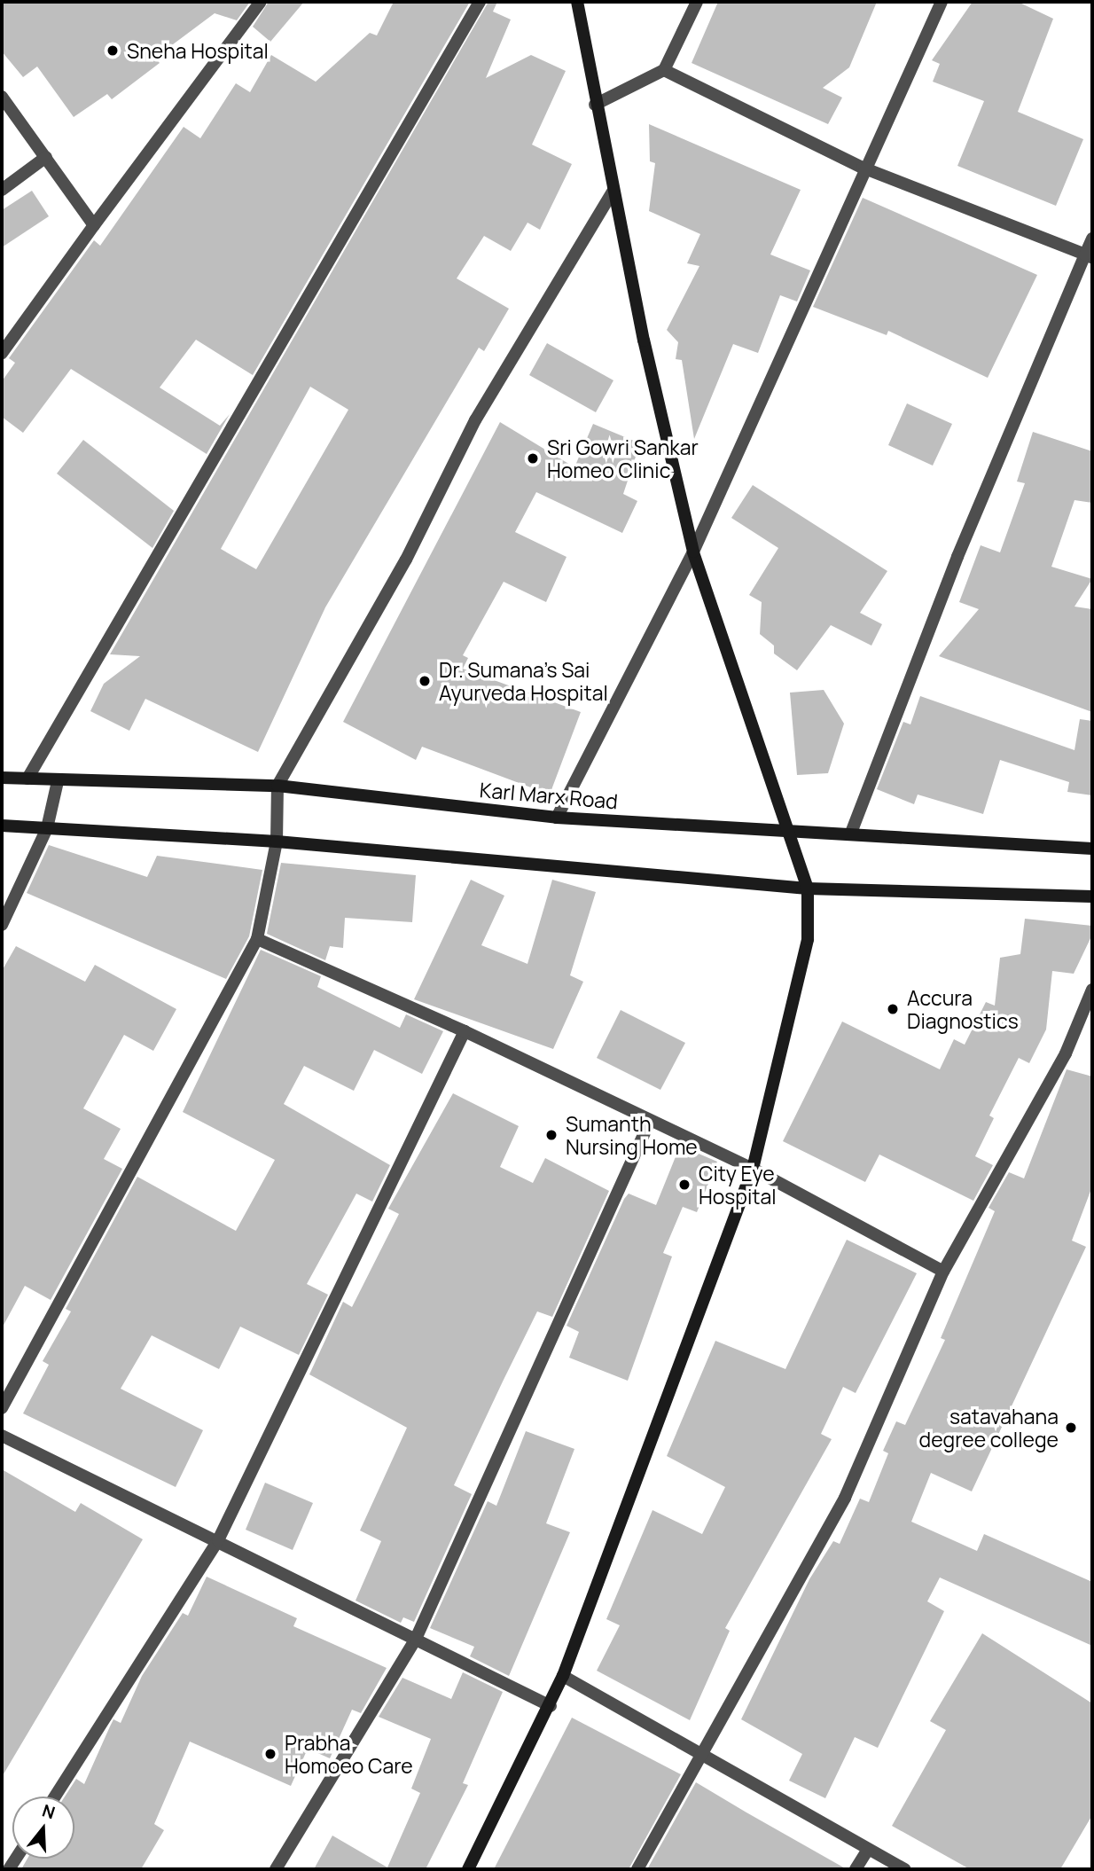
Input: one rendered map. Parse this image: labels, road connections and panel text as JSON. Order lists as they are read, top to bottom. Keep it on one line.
{"streets":{"main road":["Karl Marx Road"]},"places":["Sneha Hospital","Sri Gowri Sankar Homeo Clinic","Dr. Sumana's Sai Ayurveda Hospital","Accura Diagnostics","Sumanth Nursing Home","City Eye Hospital","satavahana degree college","Prabha Homoeo Care"],"north":"top"}
